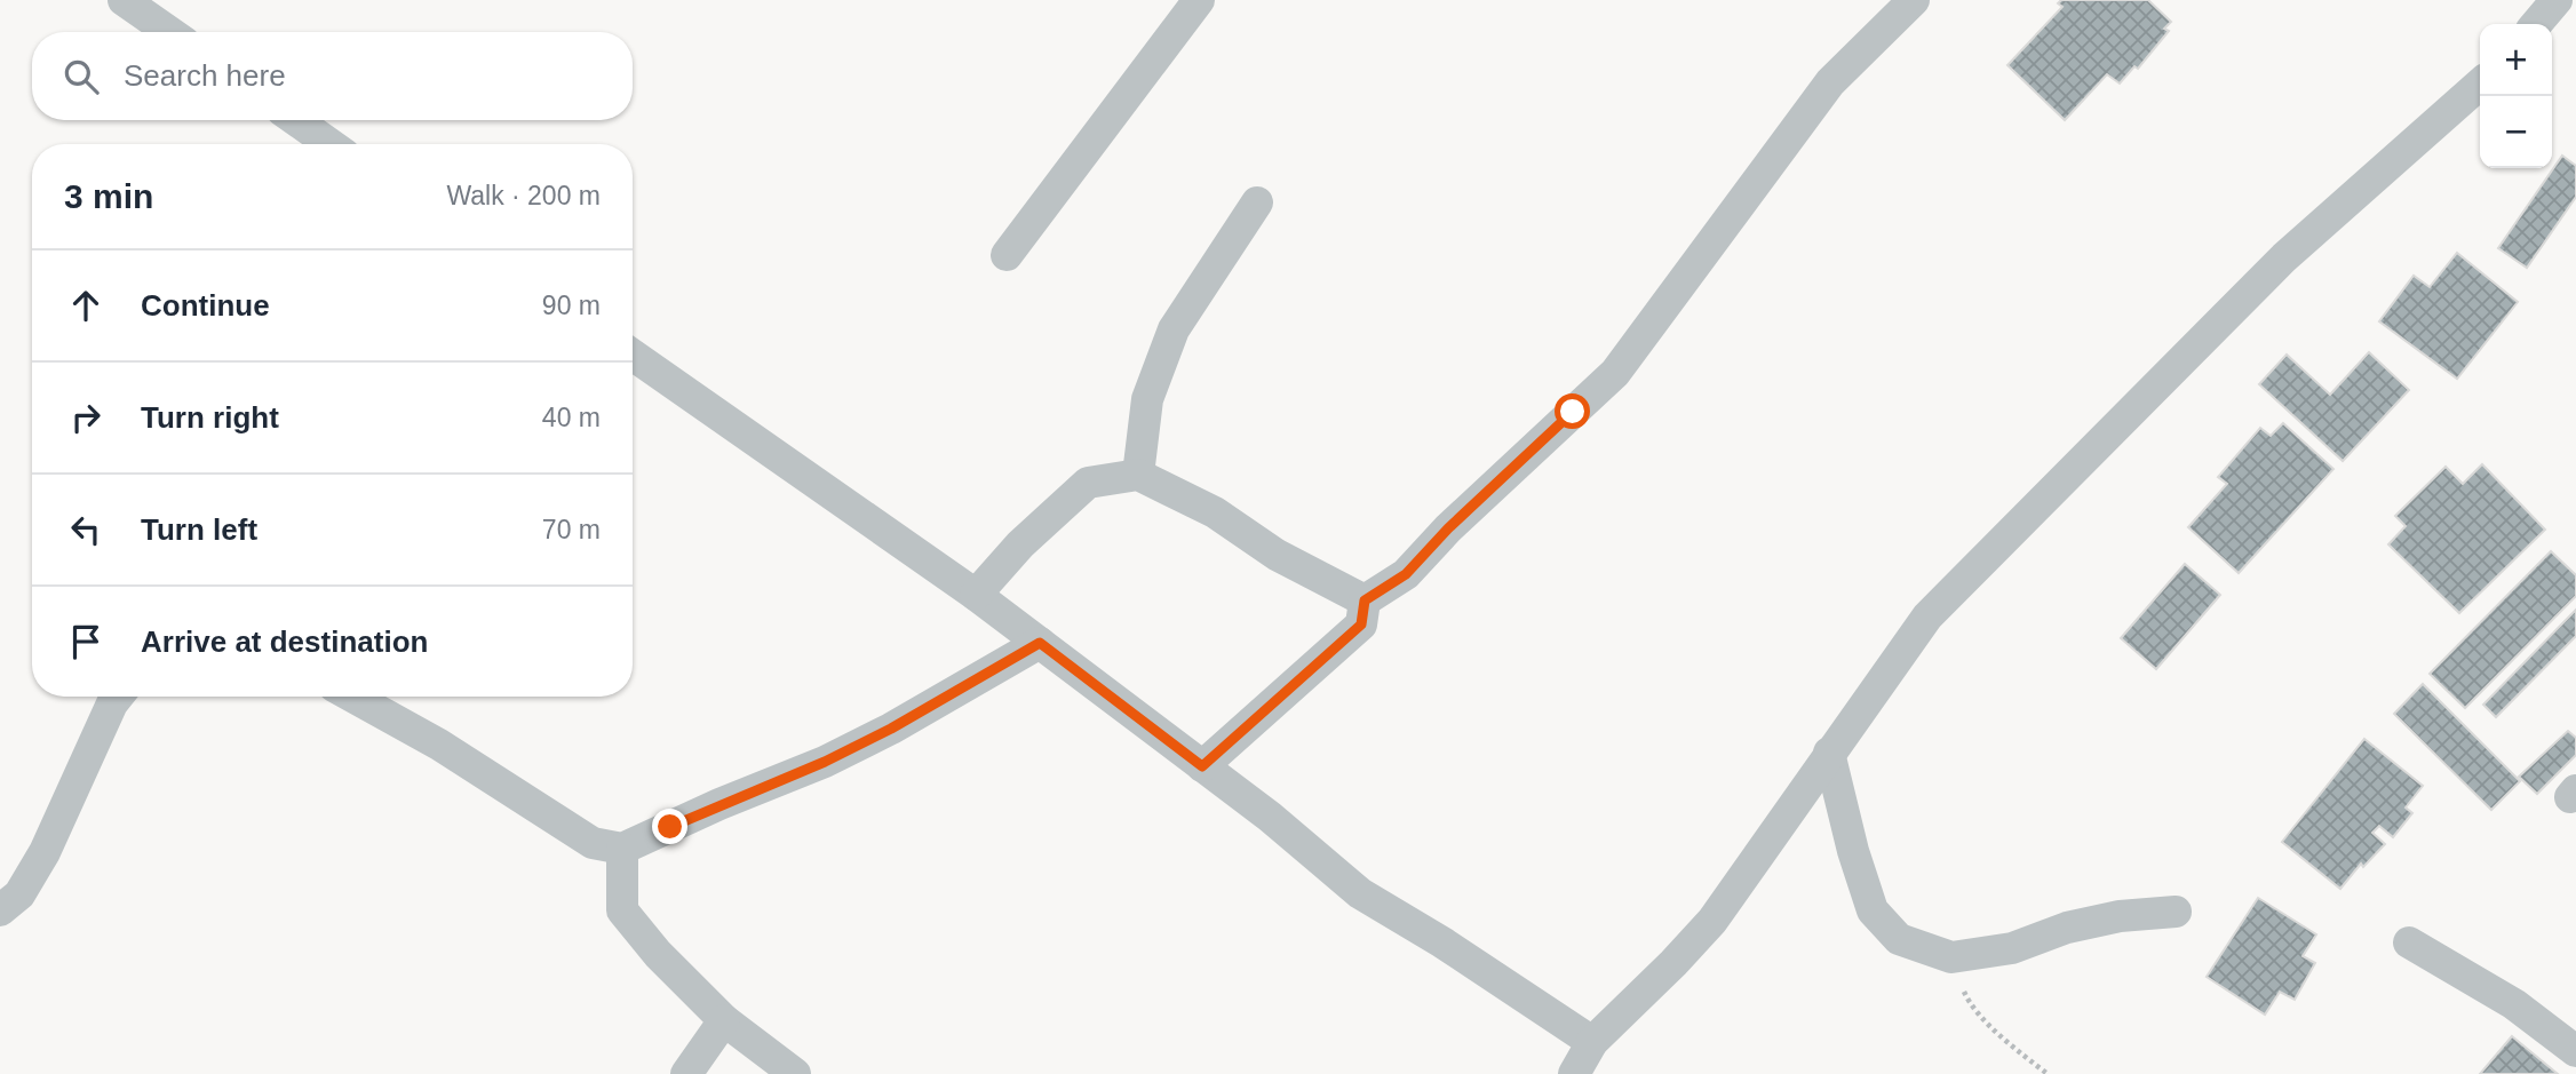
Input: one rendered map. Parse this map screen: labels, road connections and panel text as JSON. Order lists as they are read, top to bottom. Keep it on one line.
{"page":{"map_buttons":["+","−"],"search":"Search here","heading":["3 min","Walk · 200 m"],"list":[["Continue","90 m"],["Turn right","40 m"],["Turn left","70 m"],"Arrive at destination"]}}
